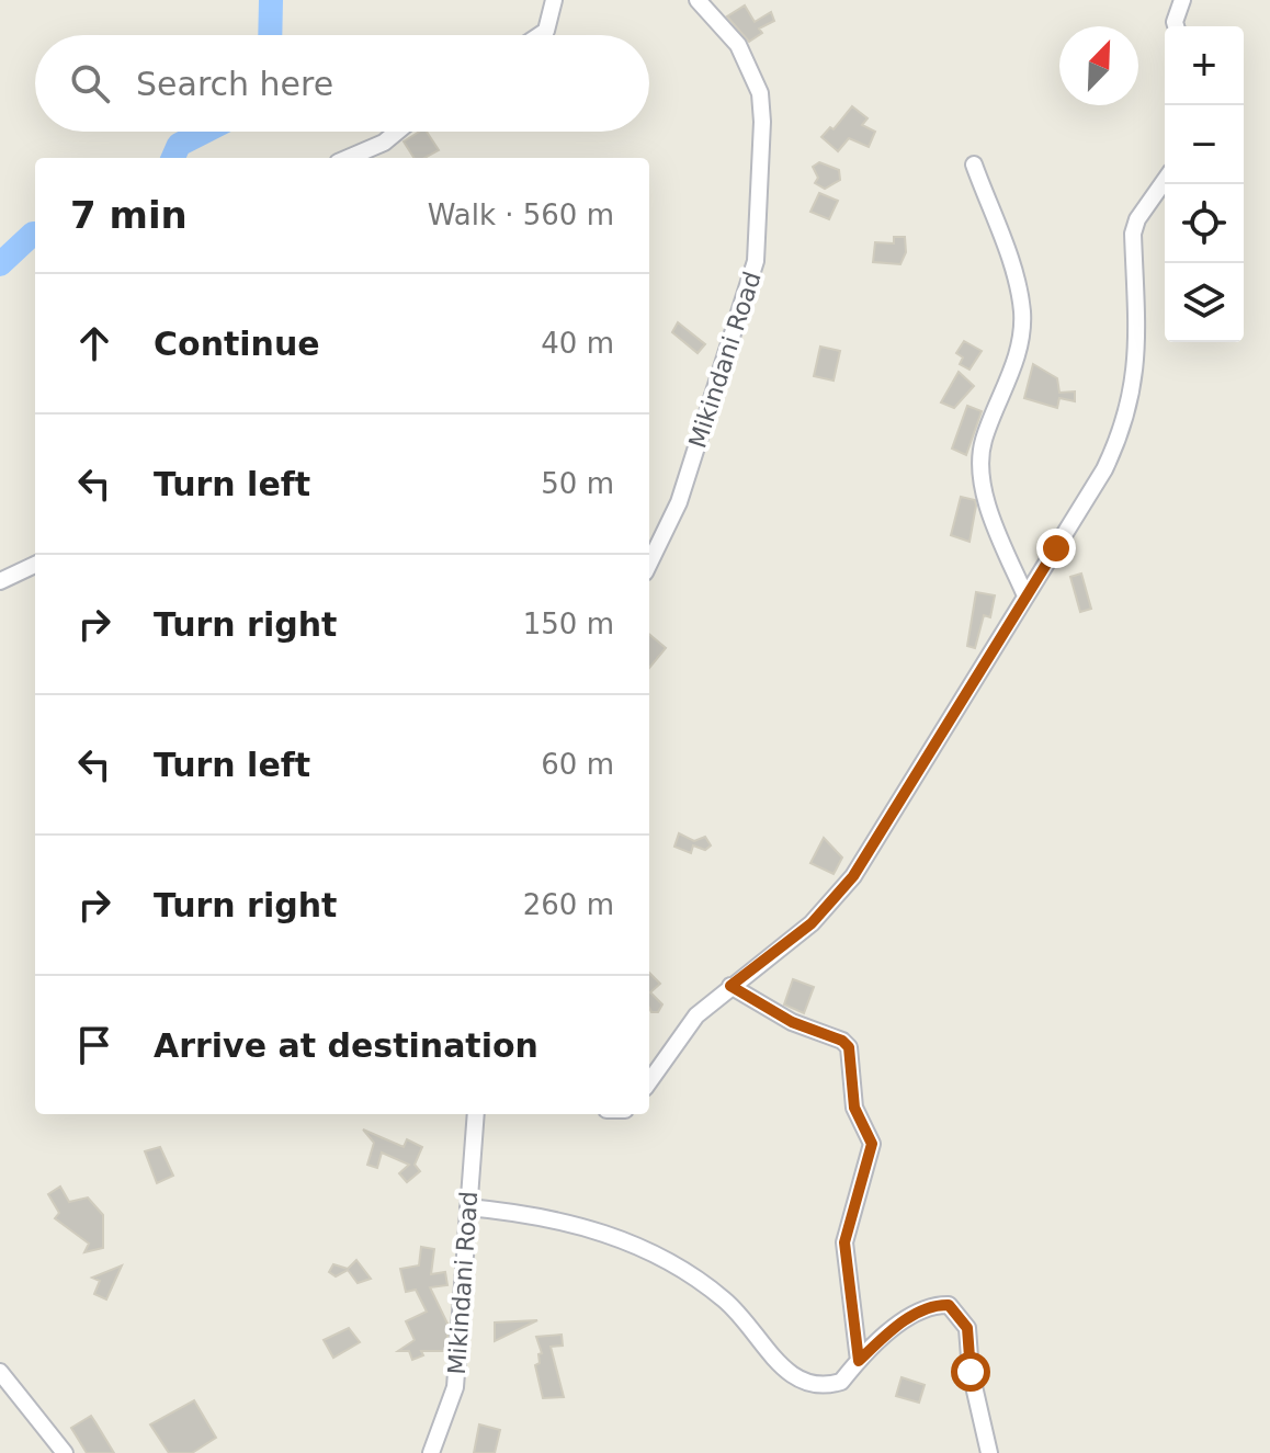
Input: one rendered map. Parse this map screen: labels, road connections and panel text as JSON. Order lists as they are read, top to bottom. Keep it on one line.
{"streets":{"street":["Mikindani Road"]},"north":"top right","page":{"map_buttons":["+","−"],"search":"Search here","heading":["7 min","Walk · 560 m"],"list":[["Continue","40 m"],["Turn left","50 m"],["Turn right","150 m"],["Turn left","60 m"],["Turn right","260 m"],"Arrive at destination"]}}
